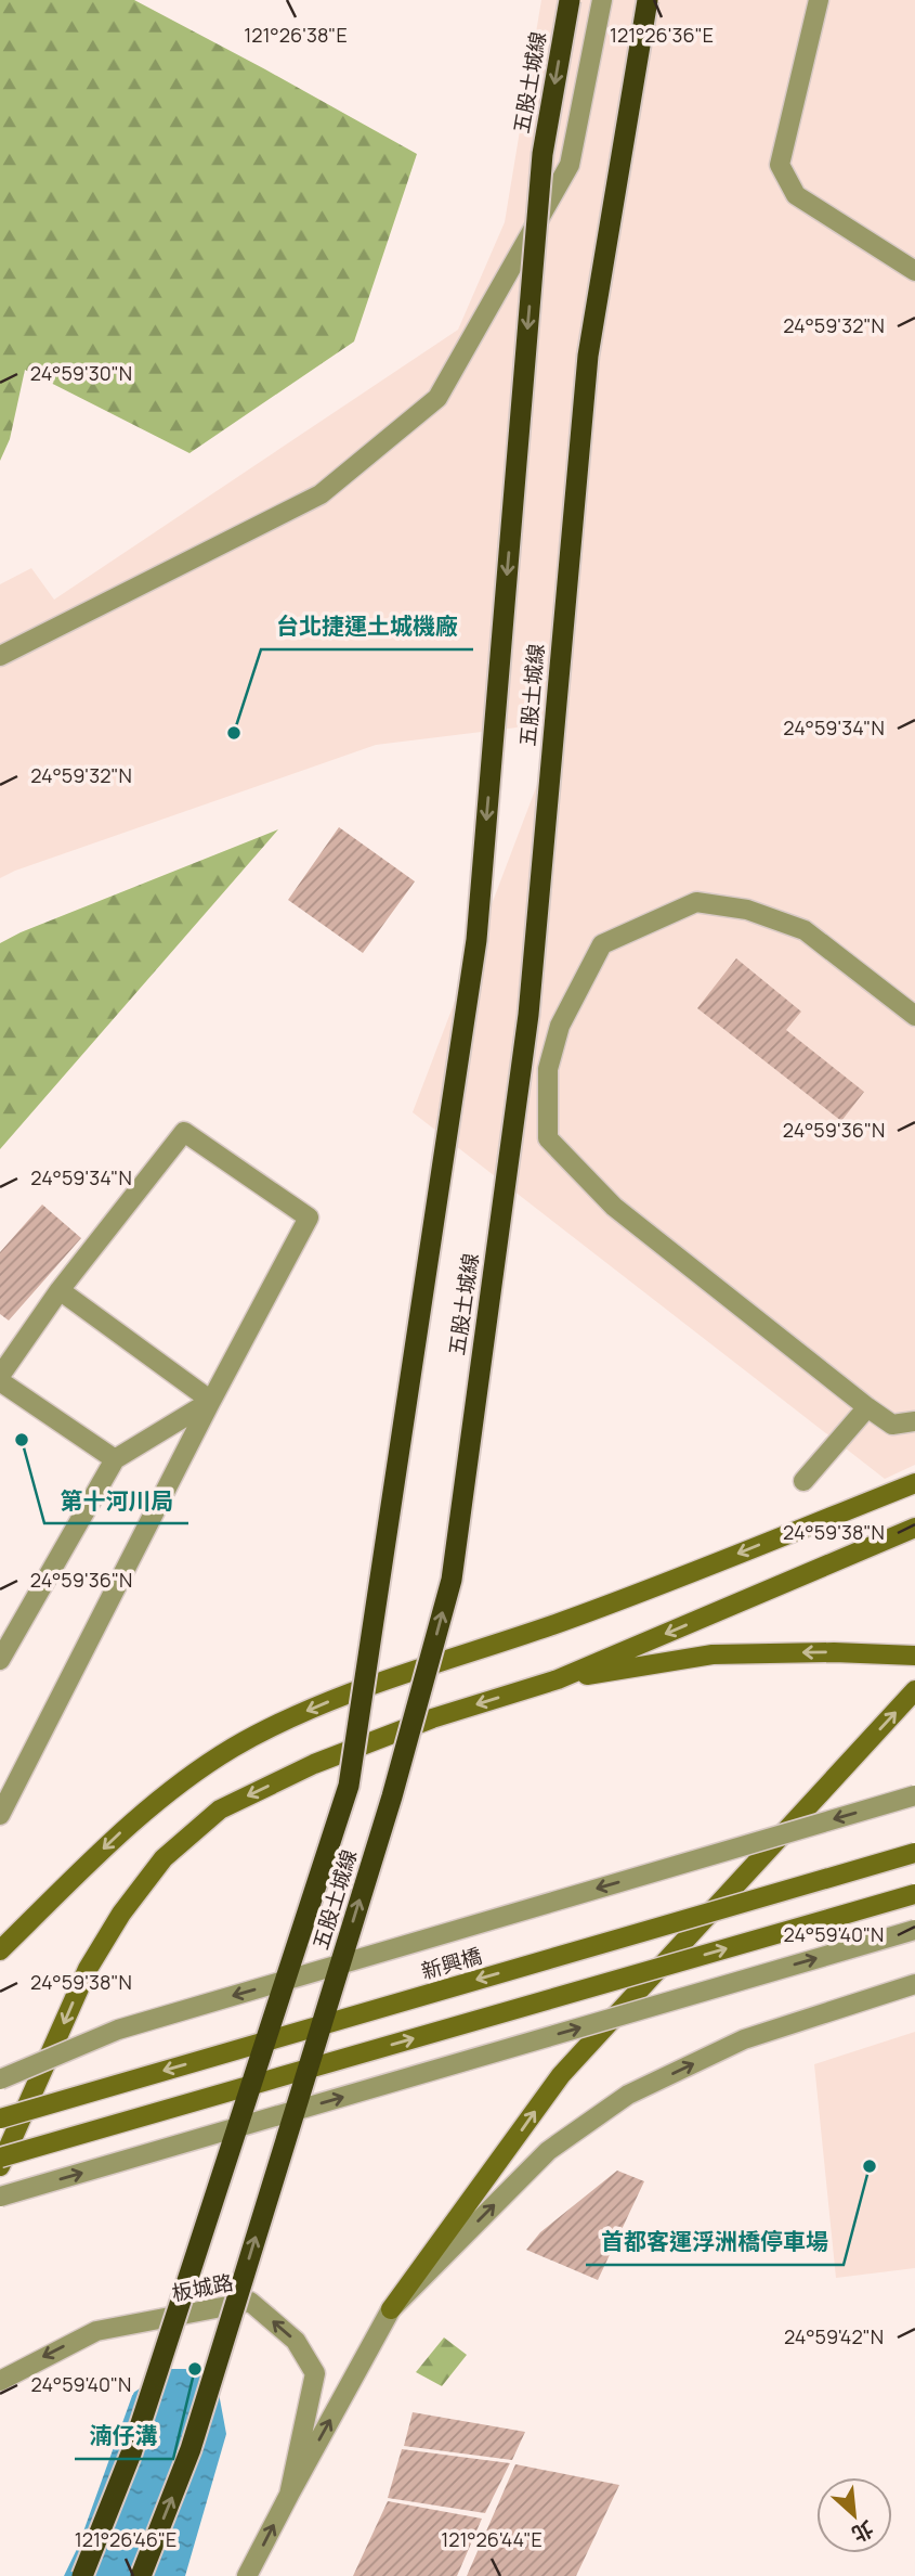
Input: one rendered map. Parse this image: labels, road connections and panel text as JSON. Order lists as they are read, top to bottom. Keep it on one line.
{"streets":{"highway":["五股土城線"],"main road":["新興橋"],"street":["板城路"]},"places":["台北捷運土城機廠","第十河川局","首都客運浮洲橋停車場","湳仔溝"],"north":"bottom right","coordinates":["121°26'38\"E","121°26'36\"E","24°59'32\"N","24°59'30\"N","24°59'34\"N","24°59'36\"N","24°59'38\"N","24°59'40\"N","24°59'42\"N","121°26'46\"E","121°26'44\"E"]}
